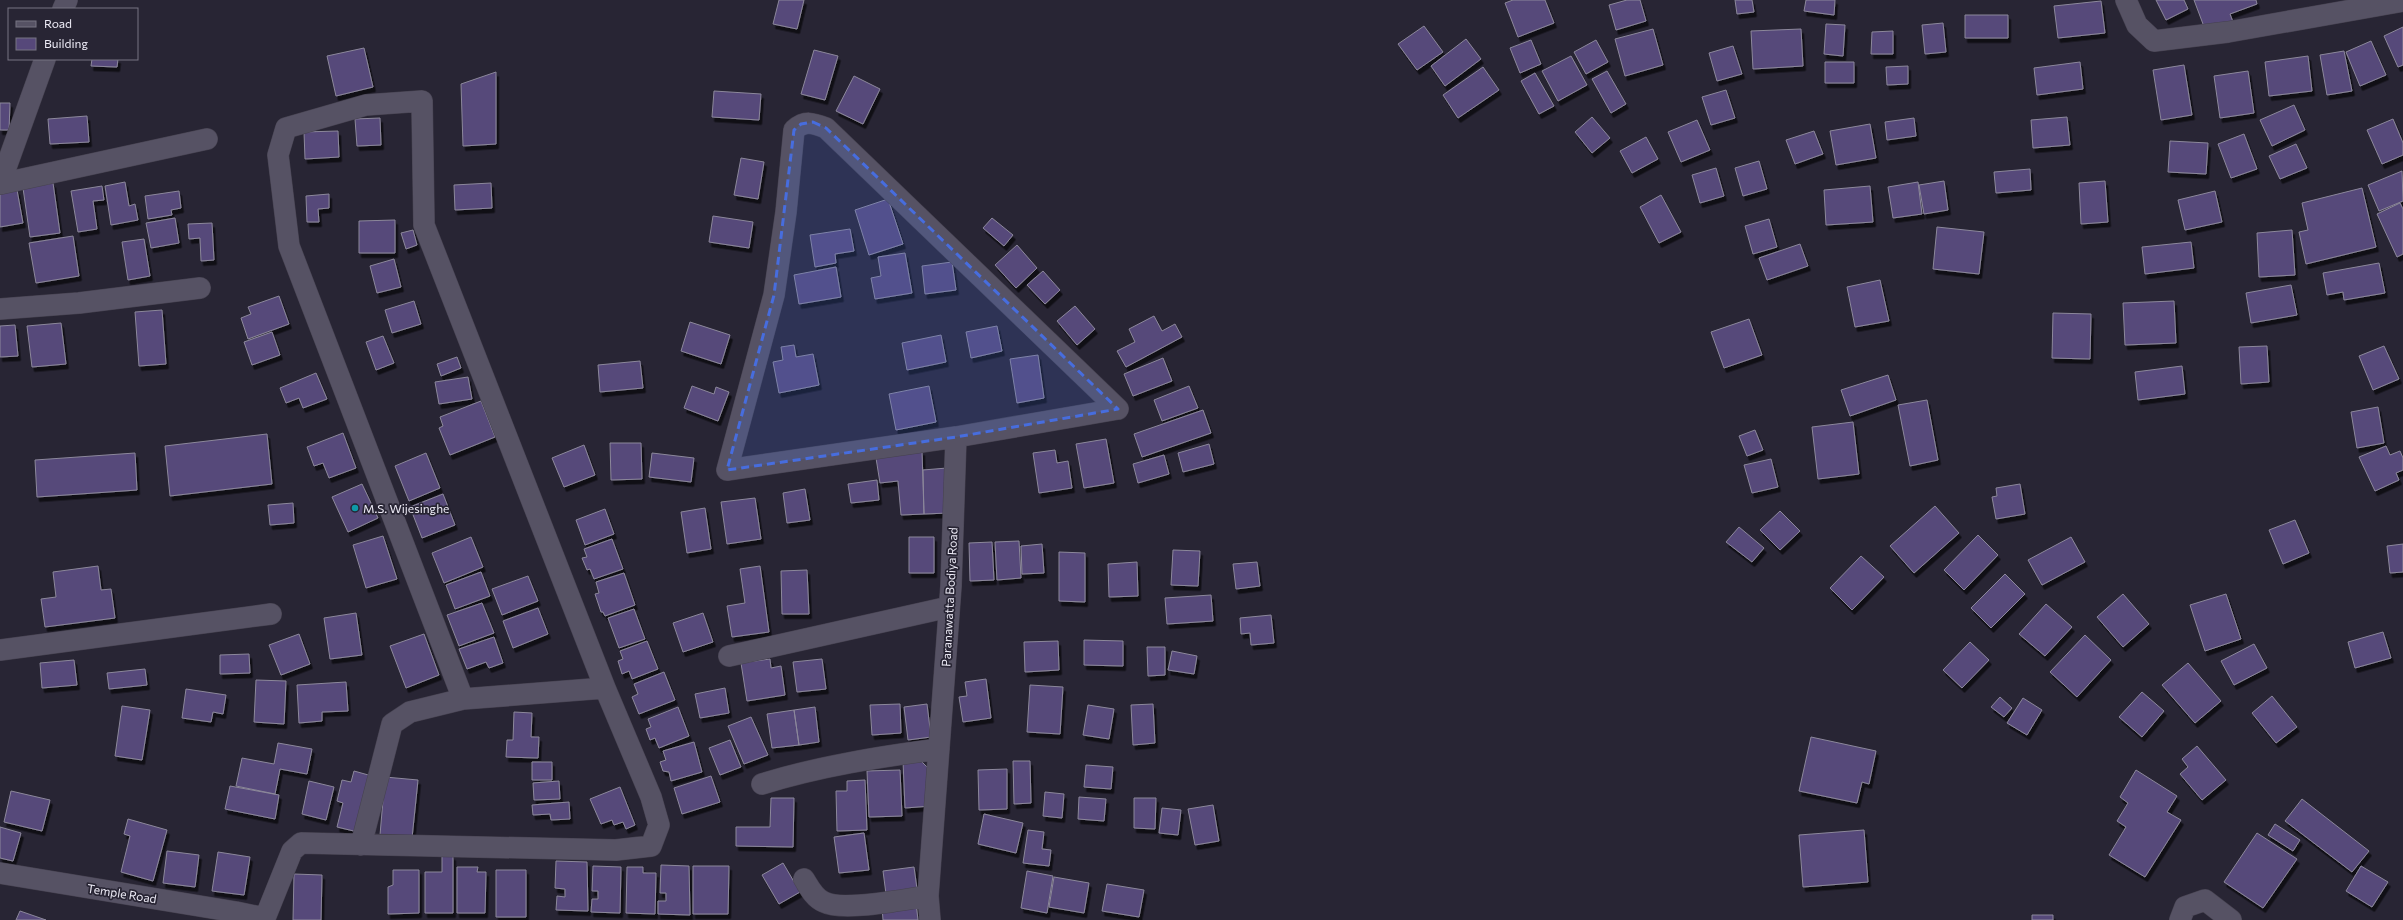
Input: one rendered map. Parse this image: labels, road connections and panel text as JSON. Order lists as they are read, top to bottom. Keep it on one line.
{"streets":{"street":["Paranawatta Bodiya Road","Temple Road"]},"places":["M.S. Wijesinghe"],"legend":["Road","Building"]}
